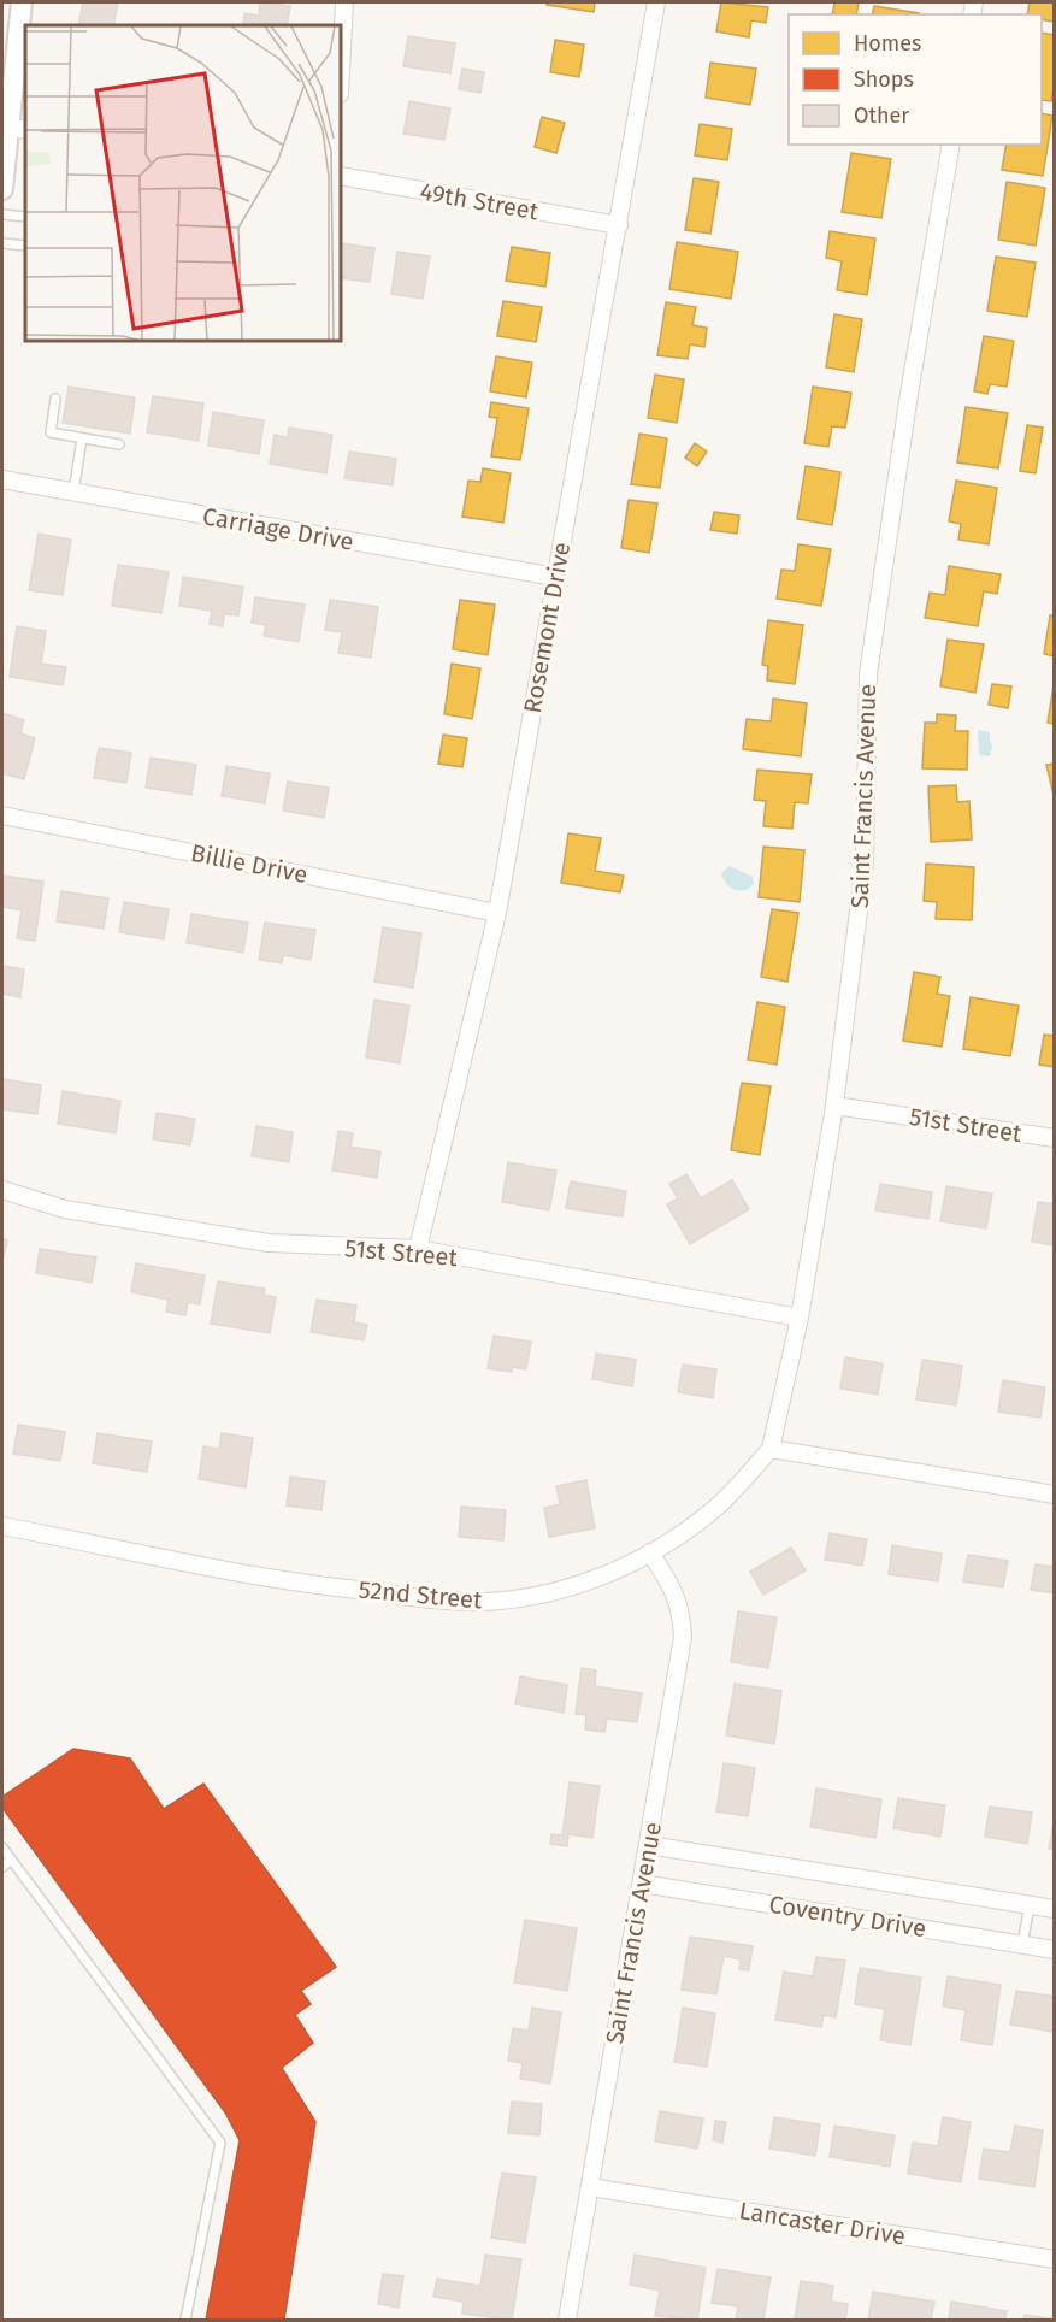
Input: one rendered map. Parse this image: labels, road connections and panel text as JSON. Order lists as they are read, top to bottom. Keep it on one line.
{"streets":{"street":["49th Street","Carriage Drive","Rosemont Drive","Saint Francis Avenue","Billie Drive","51st Street","52nd Street","Coventry Drive","Lancaster Drive"]},"crossings":[["49th Street","Rosemont Drive"],["Carriage Drive","Rosemont Drive"],["Rosemont Drive","Billie Drive"],["Rosemont Drive","51st Street"],["Saint Francis Avenue","51st Street"],["Saint Francis Avenue","52nd Street"],["Saint Francis Avenue","Coventry Drive"],["Saint Francis Avenue","Lancaster Drive"]],"legend":["Homes","Shops","Other"]}
